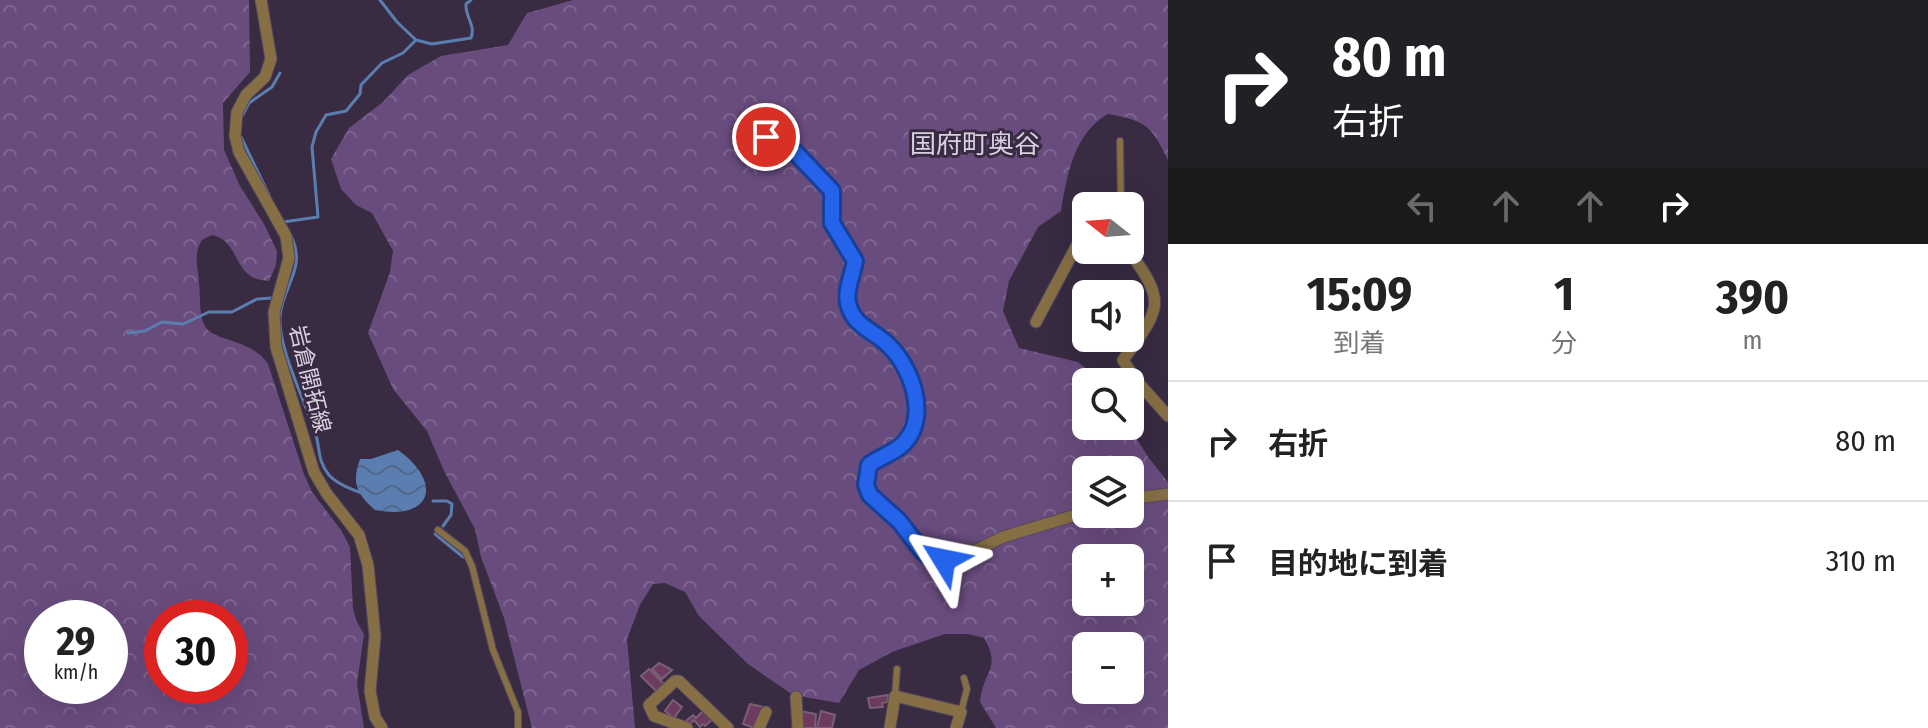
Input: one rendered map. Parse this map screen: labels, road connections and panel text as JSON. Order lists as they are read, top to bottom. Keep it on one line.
{"streets":{"street":["岩倉開拓線"]},"districts":["国府町奥谷"],"north":"left","page":{"turn":["80 m","右折"],"map_buttons":["+","−"],"eta":["15:09","到着","1","分","390","m"],"list":[{"name":"右折","value":"80 m"},{"name":"目的地に到着","value":"310 m"}],"speed":"29 km/h","limit":"30"}}
